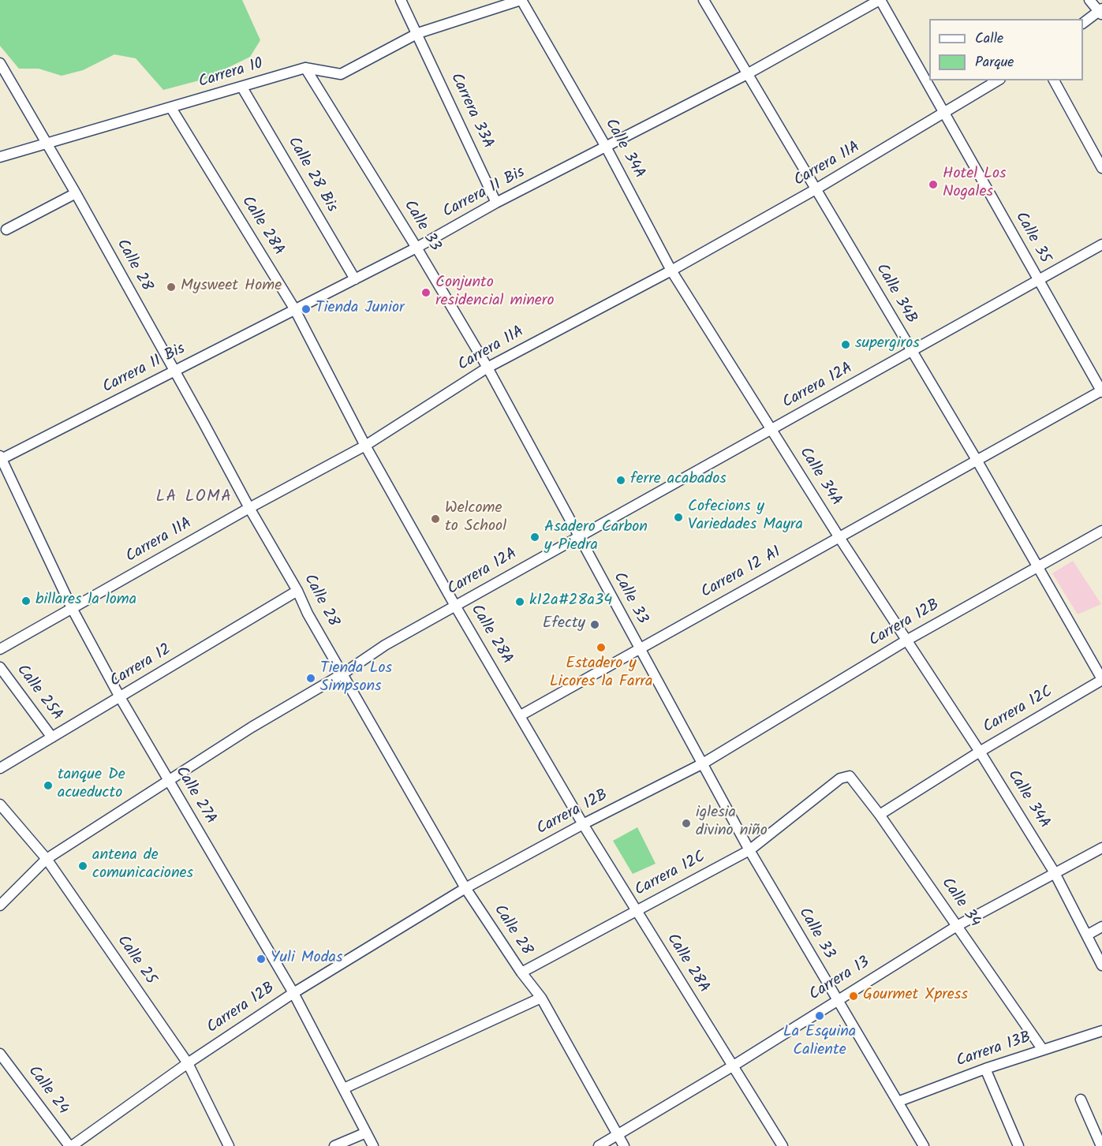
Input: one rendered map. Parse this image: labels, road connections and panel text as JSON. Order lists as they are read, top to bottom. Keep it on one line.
{"streets":{"street":["Carrera 10","Carrera 33A","Calle 34A","Carrera 11A","Calle 28 Bis","Carrera 11 Bis","Calle 28A","Calle 33","Calle 35","Calle 28","Calle 34B","Carrera 12A","Carrera 12 A1","Carrera 12B","Carrera 12","Calle 25A","Carrera 12C","Calle 27A","Calle 34","Calle 25","Carrera 13","Carrera 13B","Calle 24"]},"crossings":[["Carrera 10","Carrera 33A"],["Carrera 10","Calle 34A"],["Carrera 10","Calle 28 Bis"],["Carrera 10","Calle 28A"],["Carrera 10","Calle 33"],["Carrera 10","Calle 28"],["Carrera 33A","Carrera 11 Bis"],["Calle 34A","Carrera 11A"],["Calle 34A","Carrera 11 Bis"],["Calle 34A","Carrera 12A"],["Calle 34A","Carrera 12 A1"],["Calle 34A","Carrera 12B"],["Calle 34A","Carrera 12C"],["Calle 34A","Carrera 13"],["Carrera 11A","Calle 28A"],["Carrera 11A","Calle 33"],["Carrera 11A","Calle 35"],["Carrera 11A","Calle 28"],["Carrera 11A","Calle 34B"],["Carrera 11A","Calle 27A"],["Calle 28 Bis","Carrera 11 Bis"],["Carrera 11 Bis","Calle 28A"],["Carrera 11 Bis","Calle 33"],["Carrera 11 Bis","Calle 35"],["Carrera 11 Bis","Calle 28"],["Carrera 11 Bis","Calle 34B"],["Carrera 11 Bis","Calle 27A"],["Calle 28A","Carrera 12A"],["Calle 28A","Carrera 12 A1"],["Calle 28A","Carrera 12B"],["Calle 28A","Carrera 12C"],["Calle 28A","Carrera 13"],["Calle 33","Carrera 12A"],["Calle 33","Carrera 12 A1"],["Calle 33","Carrera 12B"],["Calle 33","Carrera 12C"],["Calle 33","Carrera 13"],["Calle 33","Carrera 13B"],["Calle 35","Carrera 12A"],["Calle 35","Carrera 12 A1"],["Calle 28","Carrera 12A"],["Calle 28","Carrera 12B"],["Calle 28","Carrera 12"],["Calle 28","Carrera 12C"],["Calle 28","Carrera 13"],["Calle 34B","Carrera 12A"],["Calle 34B","Carrera 12 A1"],["Calle 34B","Carrera 12B"],["Calle 34B","Carrera 12C"],["Carrera 12A","Calle 27A"],["Carrera 12A","Calle 25"],["Carrera 12B","Calle 27A"],["Carrera 12B","Calle 25"],["Carrera 12B","Calle 24"],["Carrera 12","Calle 25A"],["Carrera 12","Calle 27A"],["Carrera 12C","Calle 34"],["Calle 34","Carrera 13"],["Calle 34","Carrera 13B"]],"districts":["LA LOMA"],"places":["Hotel Los Nogales","Mysweet Home","Conjunto residencial minero","Tienda Junior","supergiros","ferre acabados","Cofecions y Variedades Mayra","Welcome to School","Asadero Carbon y Piedra","billares la loma","k12a#28a34","Efecty","Estadero y Licores la Farra","Tienda Los Simpsons","tanque De acueducto","iglesia divino niño","antena de comunicaciones","Yuli Modas","Gourmet Xpress","La Esquina Caliente"],"legend":["Calle","Parque"]}
